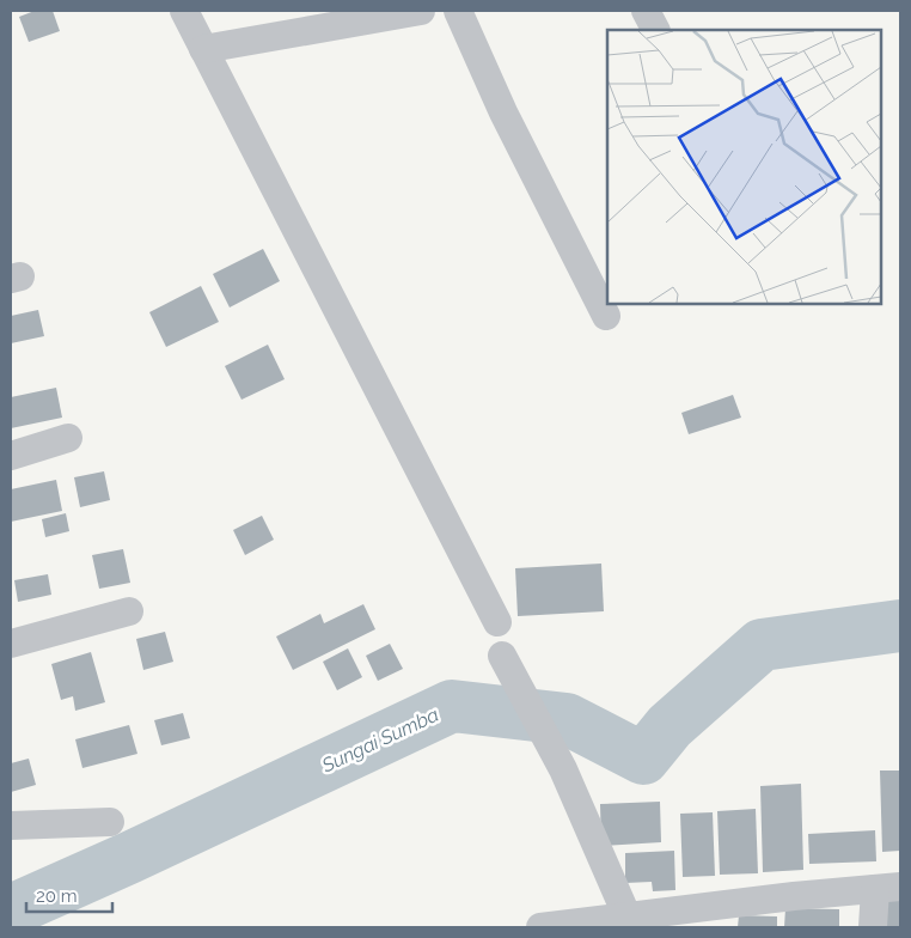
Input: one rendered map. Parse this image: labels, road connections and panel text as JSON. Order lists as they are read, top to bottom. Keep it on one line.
{"water":["Sungai Sumba"],"scale_bar":"20 m"}
